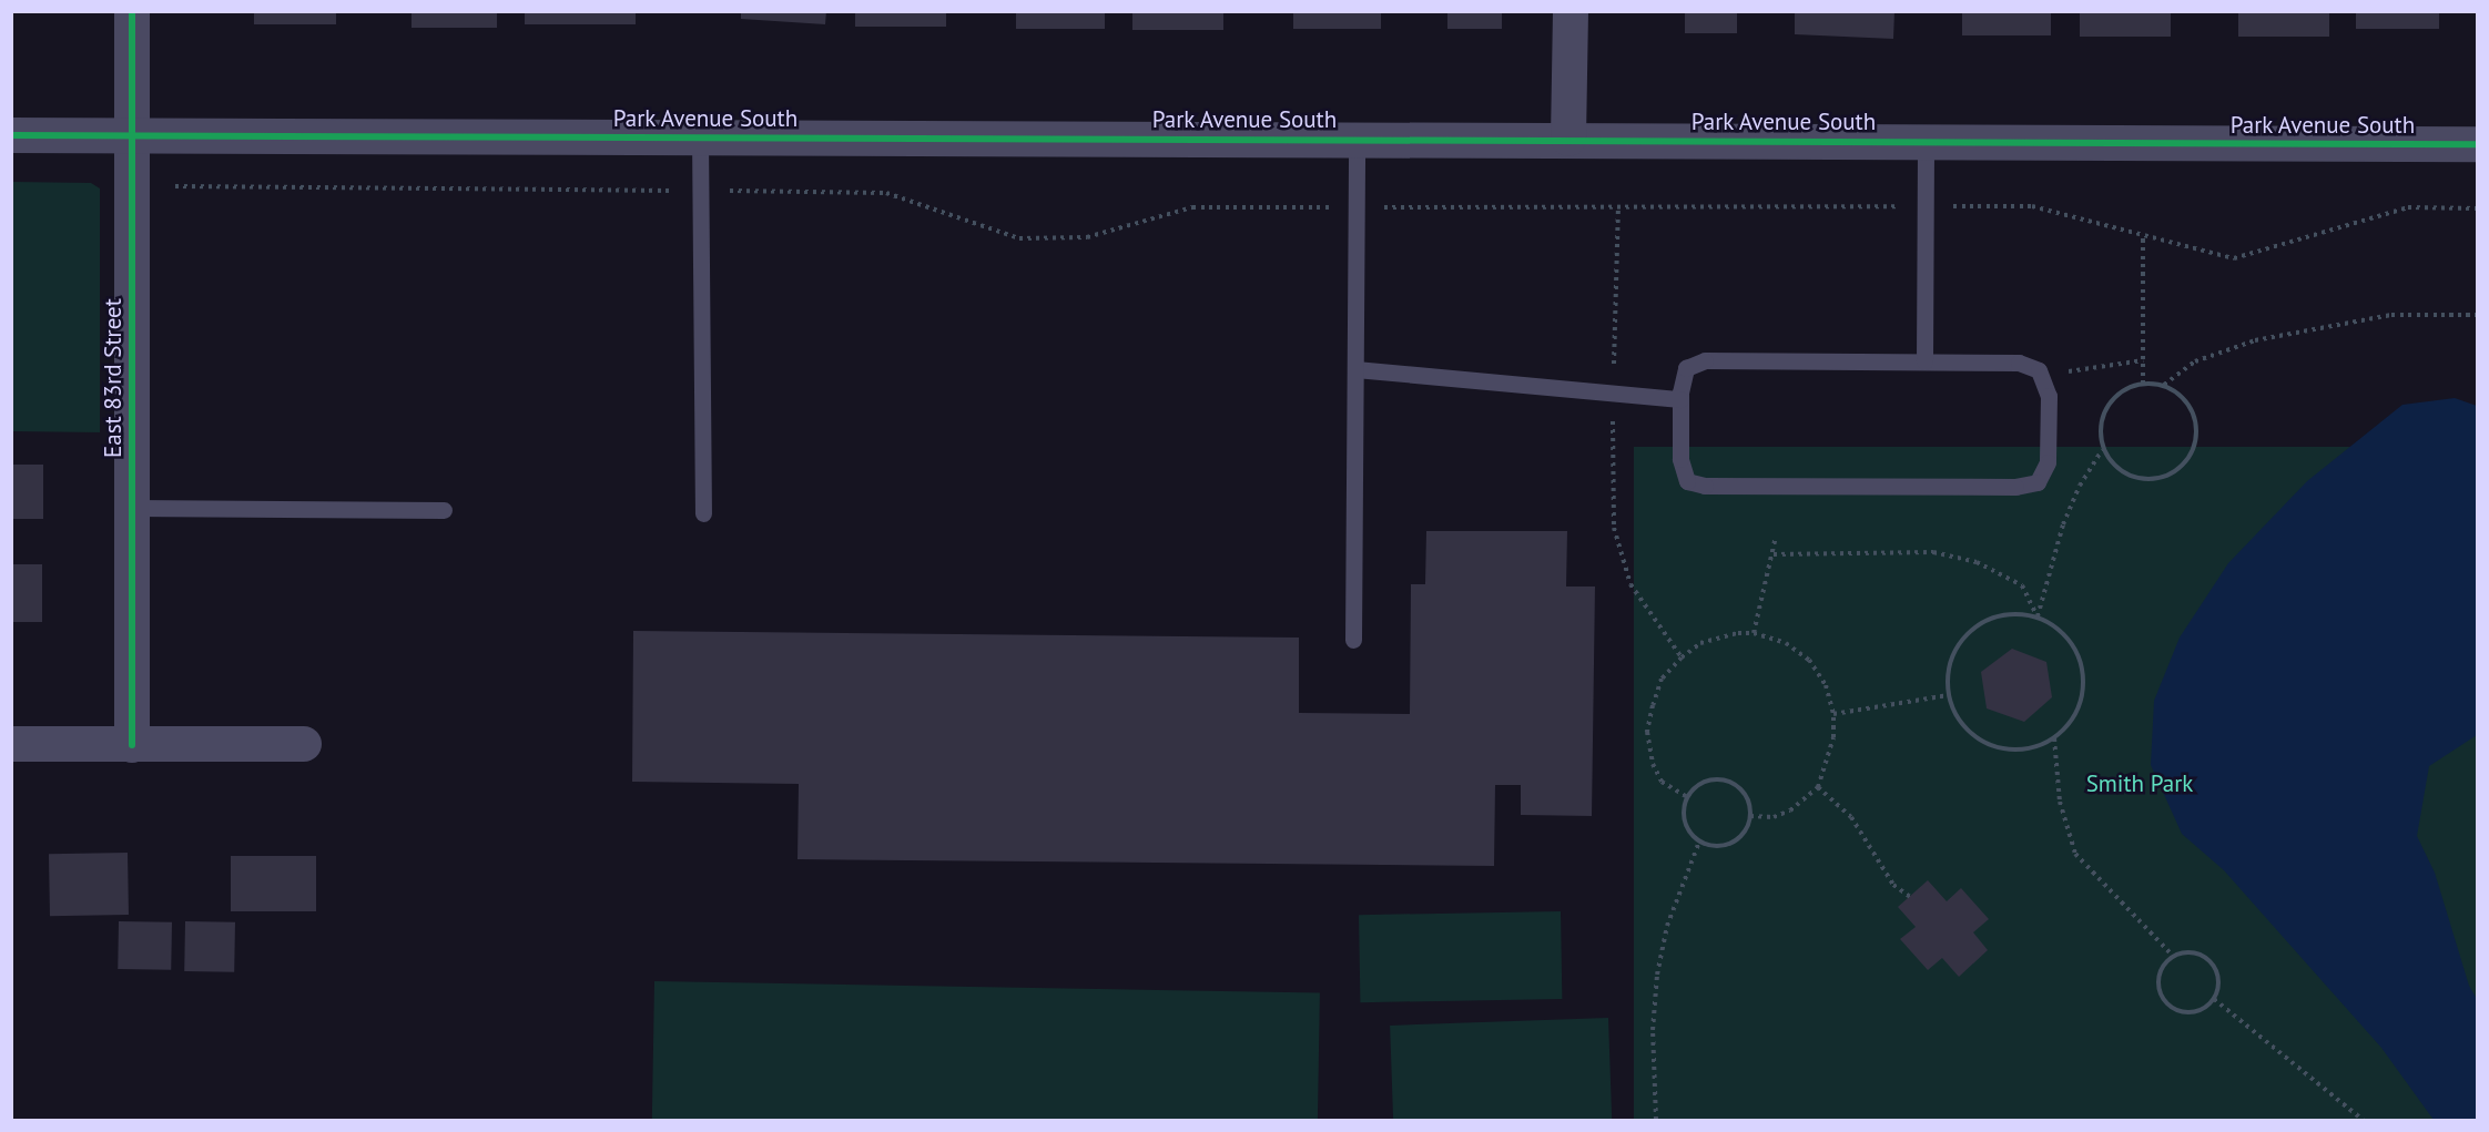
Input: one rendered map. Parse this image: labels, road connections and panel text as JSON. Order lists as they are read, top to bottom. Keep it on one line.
{"streets":{"street":["Park Avenue South","East 83rd Street"]},"crossings":[["Park Avenue South","East 83rd Street"]],"parks":["Smith Park"]}
